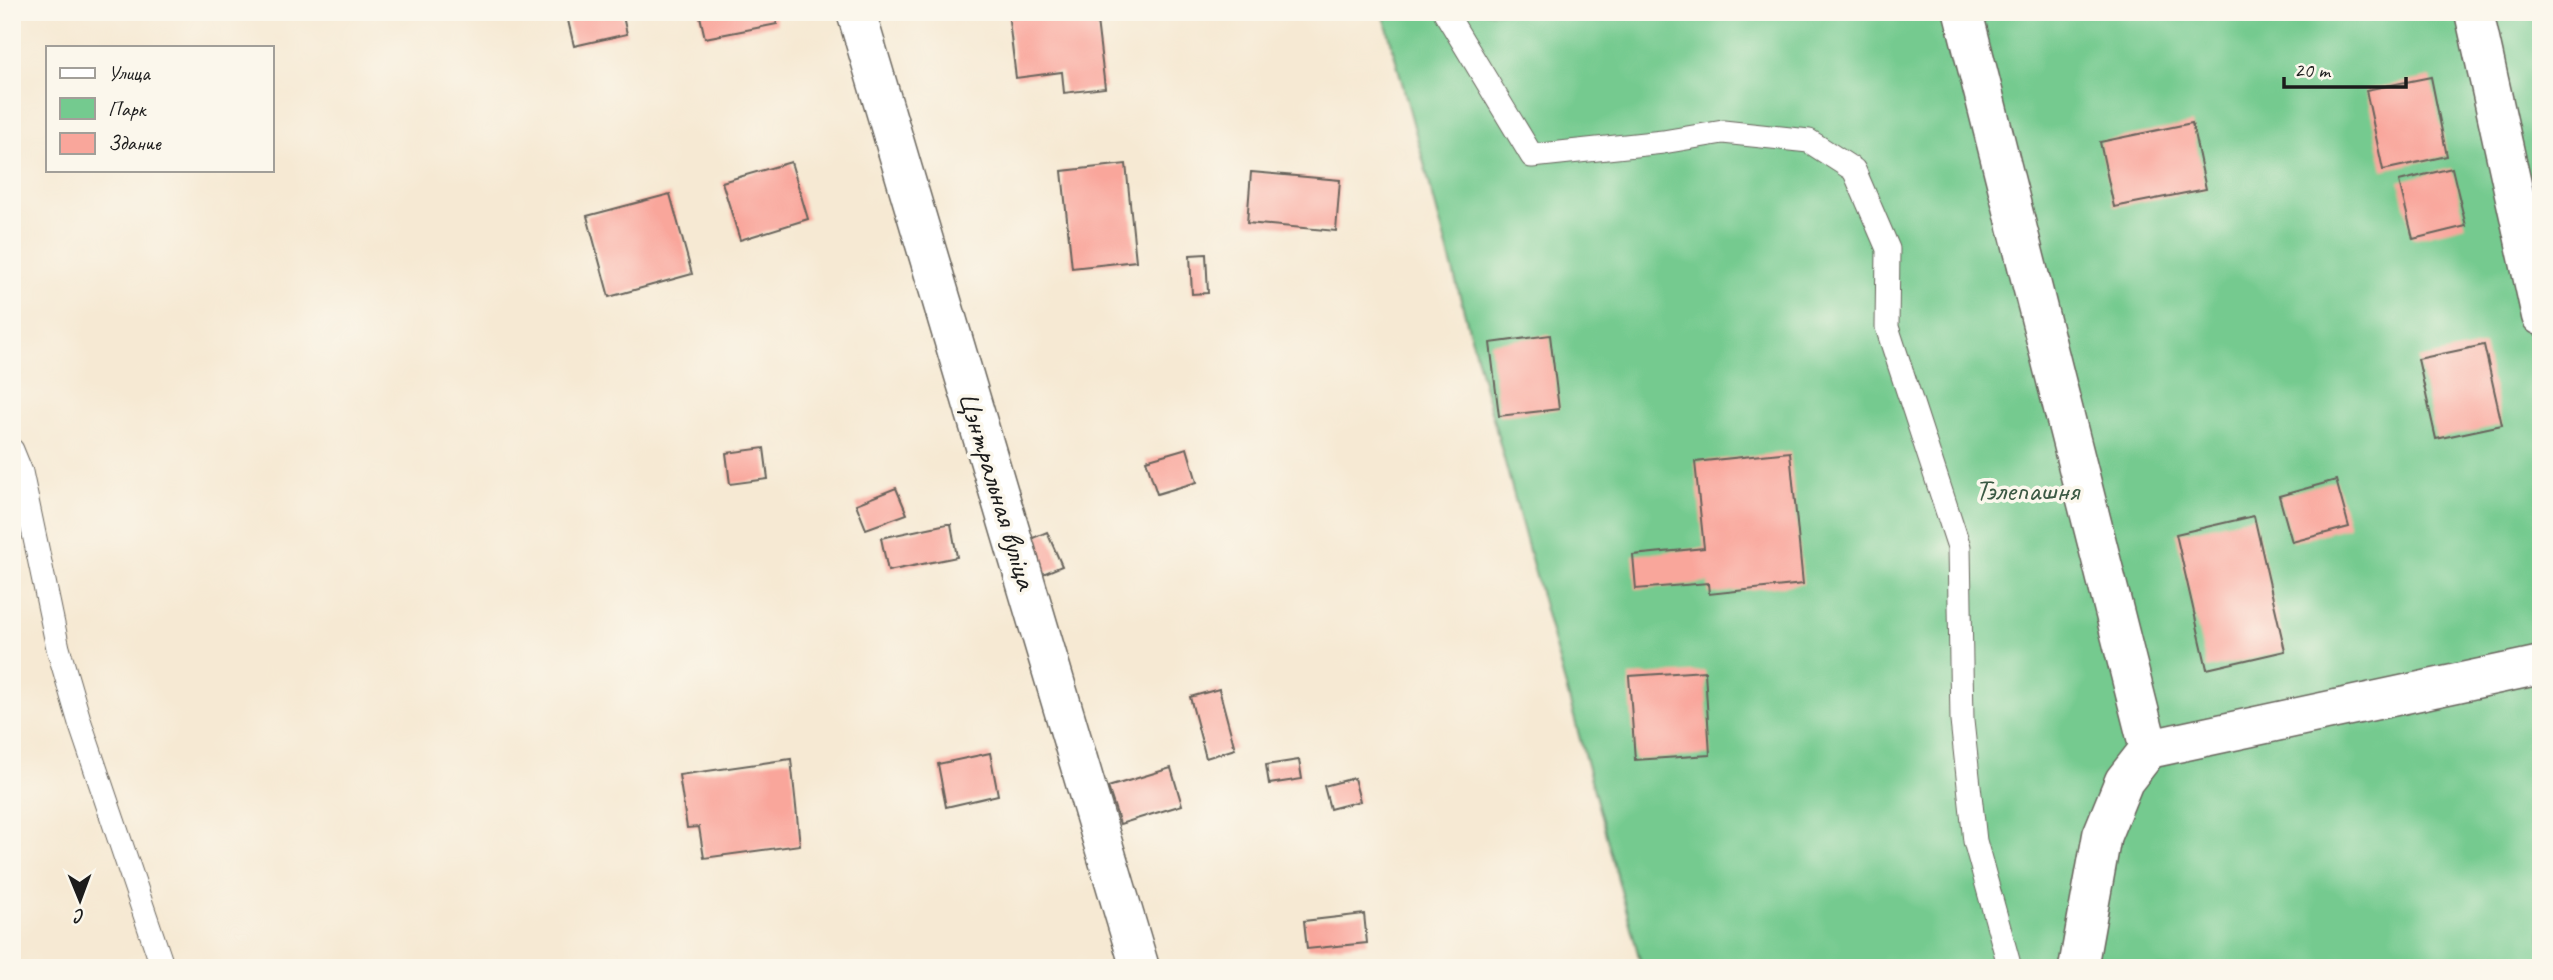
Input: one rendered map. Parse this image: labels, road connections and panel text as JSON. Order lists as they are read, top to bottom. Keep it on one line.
{"streets":{"street":["Цэнтральная вуліца"]},"parks":["Тэлепашня"],"legend":["Улица","Парк","Здание"],"scale_bar":"20 m","north":"bottom"}
